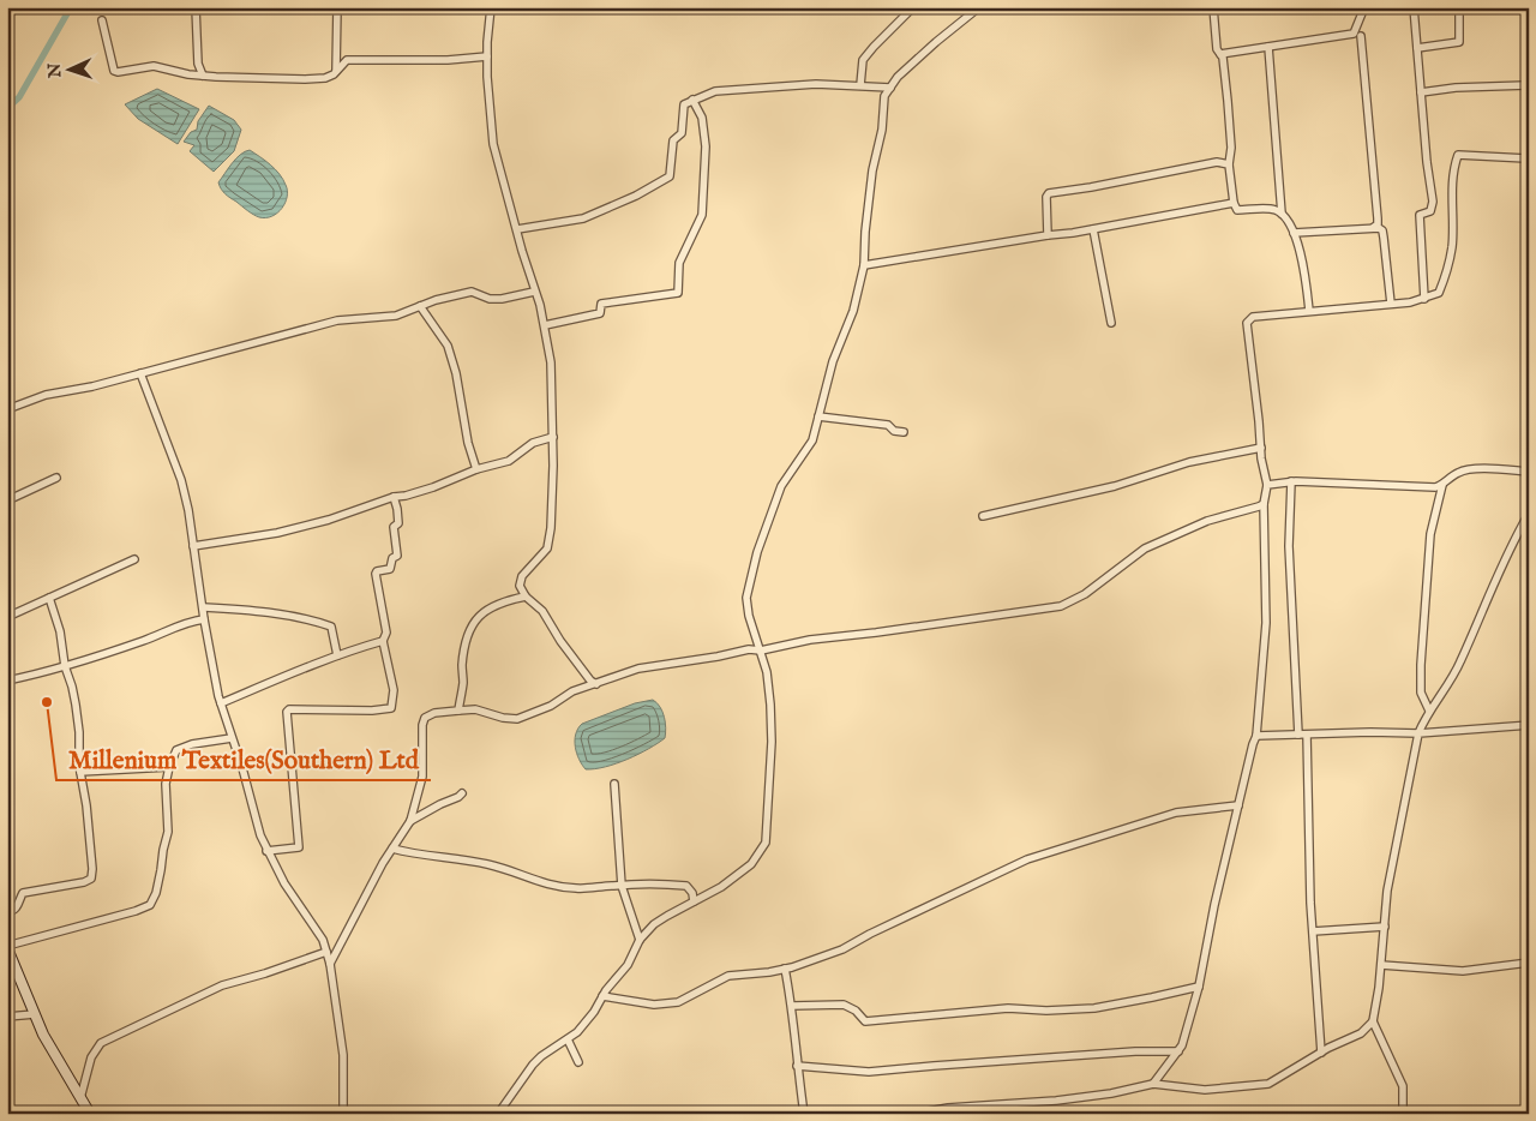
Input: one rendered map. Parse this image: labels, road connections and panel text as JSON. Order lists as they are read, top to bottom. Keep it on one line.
{"places":["Millenium Textiles(Southern) Ltd"],"north":"left"}
